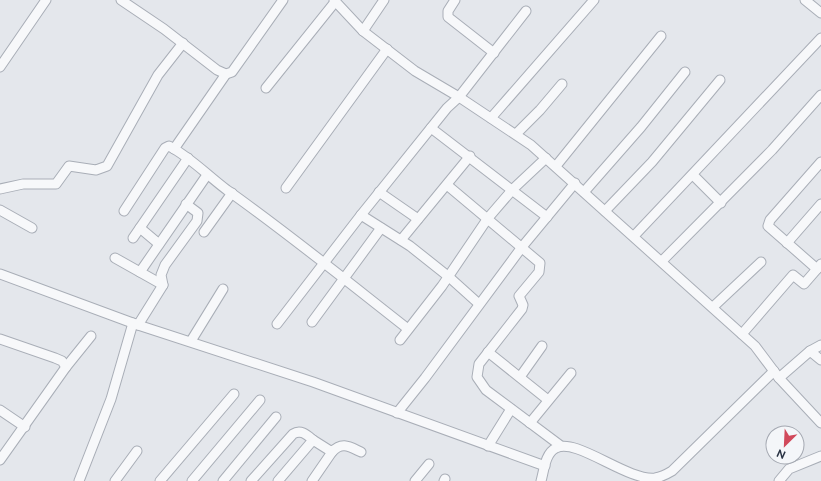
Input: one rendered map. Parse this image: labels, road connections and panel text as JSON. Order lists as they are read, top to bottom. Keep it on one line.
{"north":"bottom left"}
